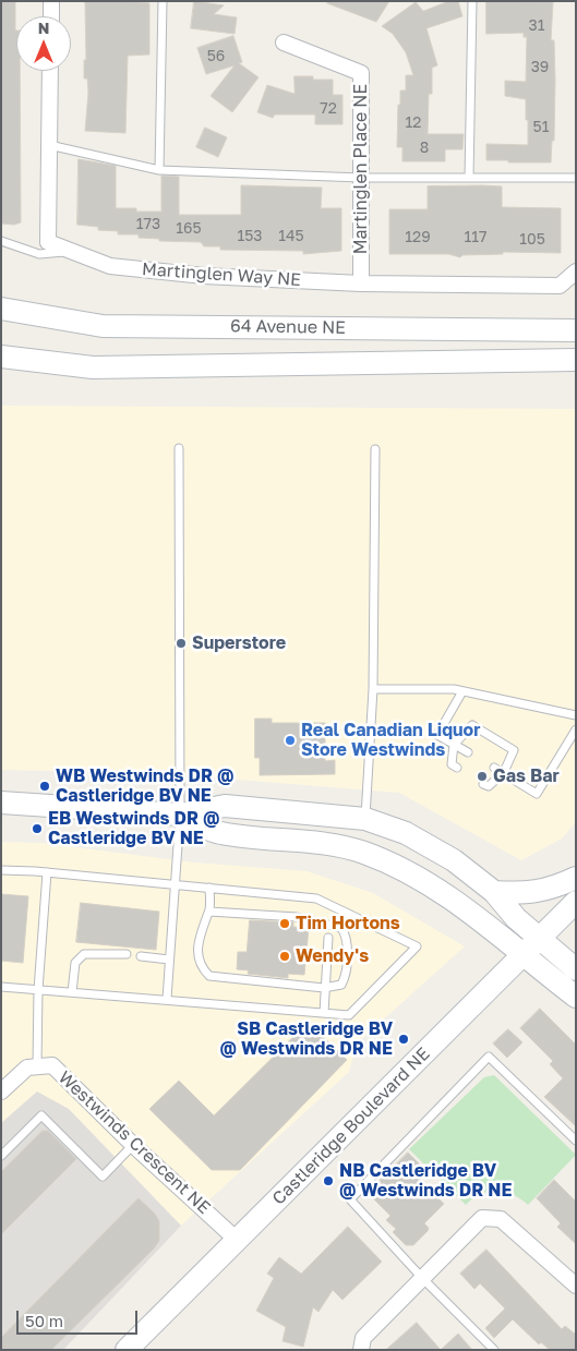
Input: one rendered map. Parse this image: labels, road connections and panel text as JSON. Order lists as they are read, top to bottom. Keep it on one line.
{"streets":{"street":["Martinglen Place NE","Martinglen Way NE","64 Avenue NE","Castleridge Boulevard NE","Westwinds Crescent NE"]},"crossings":[["Martinglen Place NE","Martinglen Way NE"],["Castleridge Boulevard NE","Westwinds Crescent NE"]],"places":["Superstore","Real Canadian Liquor Store Westwinds","Gas Bar","WB Westwinds DR @ Castleridge BV NE","EB Westwinds DR @ Castleridge BV NE","Tim Hortons","Wendy's","SB Castleridge BV @ Westwinds DR NE","NB Castleridge BV @ Westwinds DR NE"],"house_numbers":["31","56","39","72","12","51","8","173","165","153","145","129","117","105"],"scale_bar":"50 m","north":"top"}
